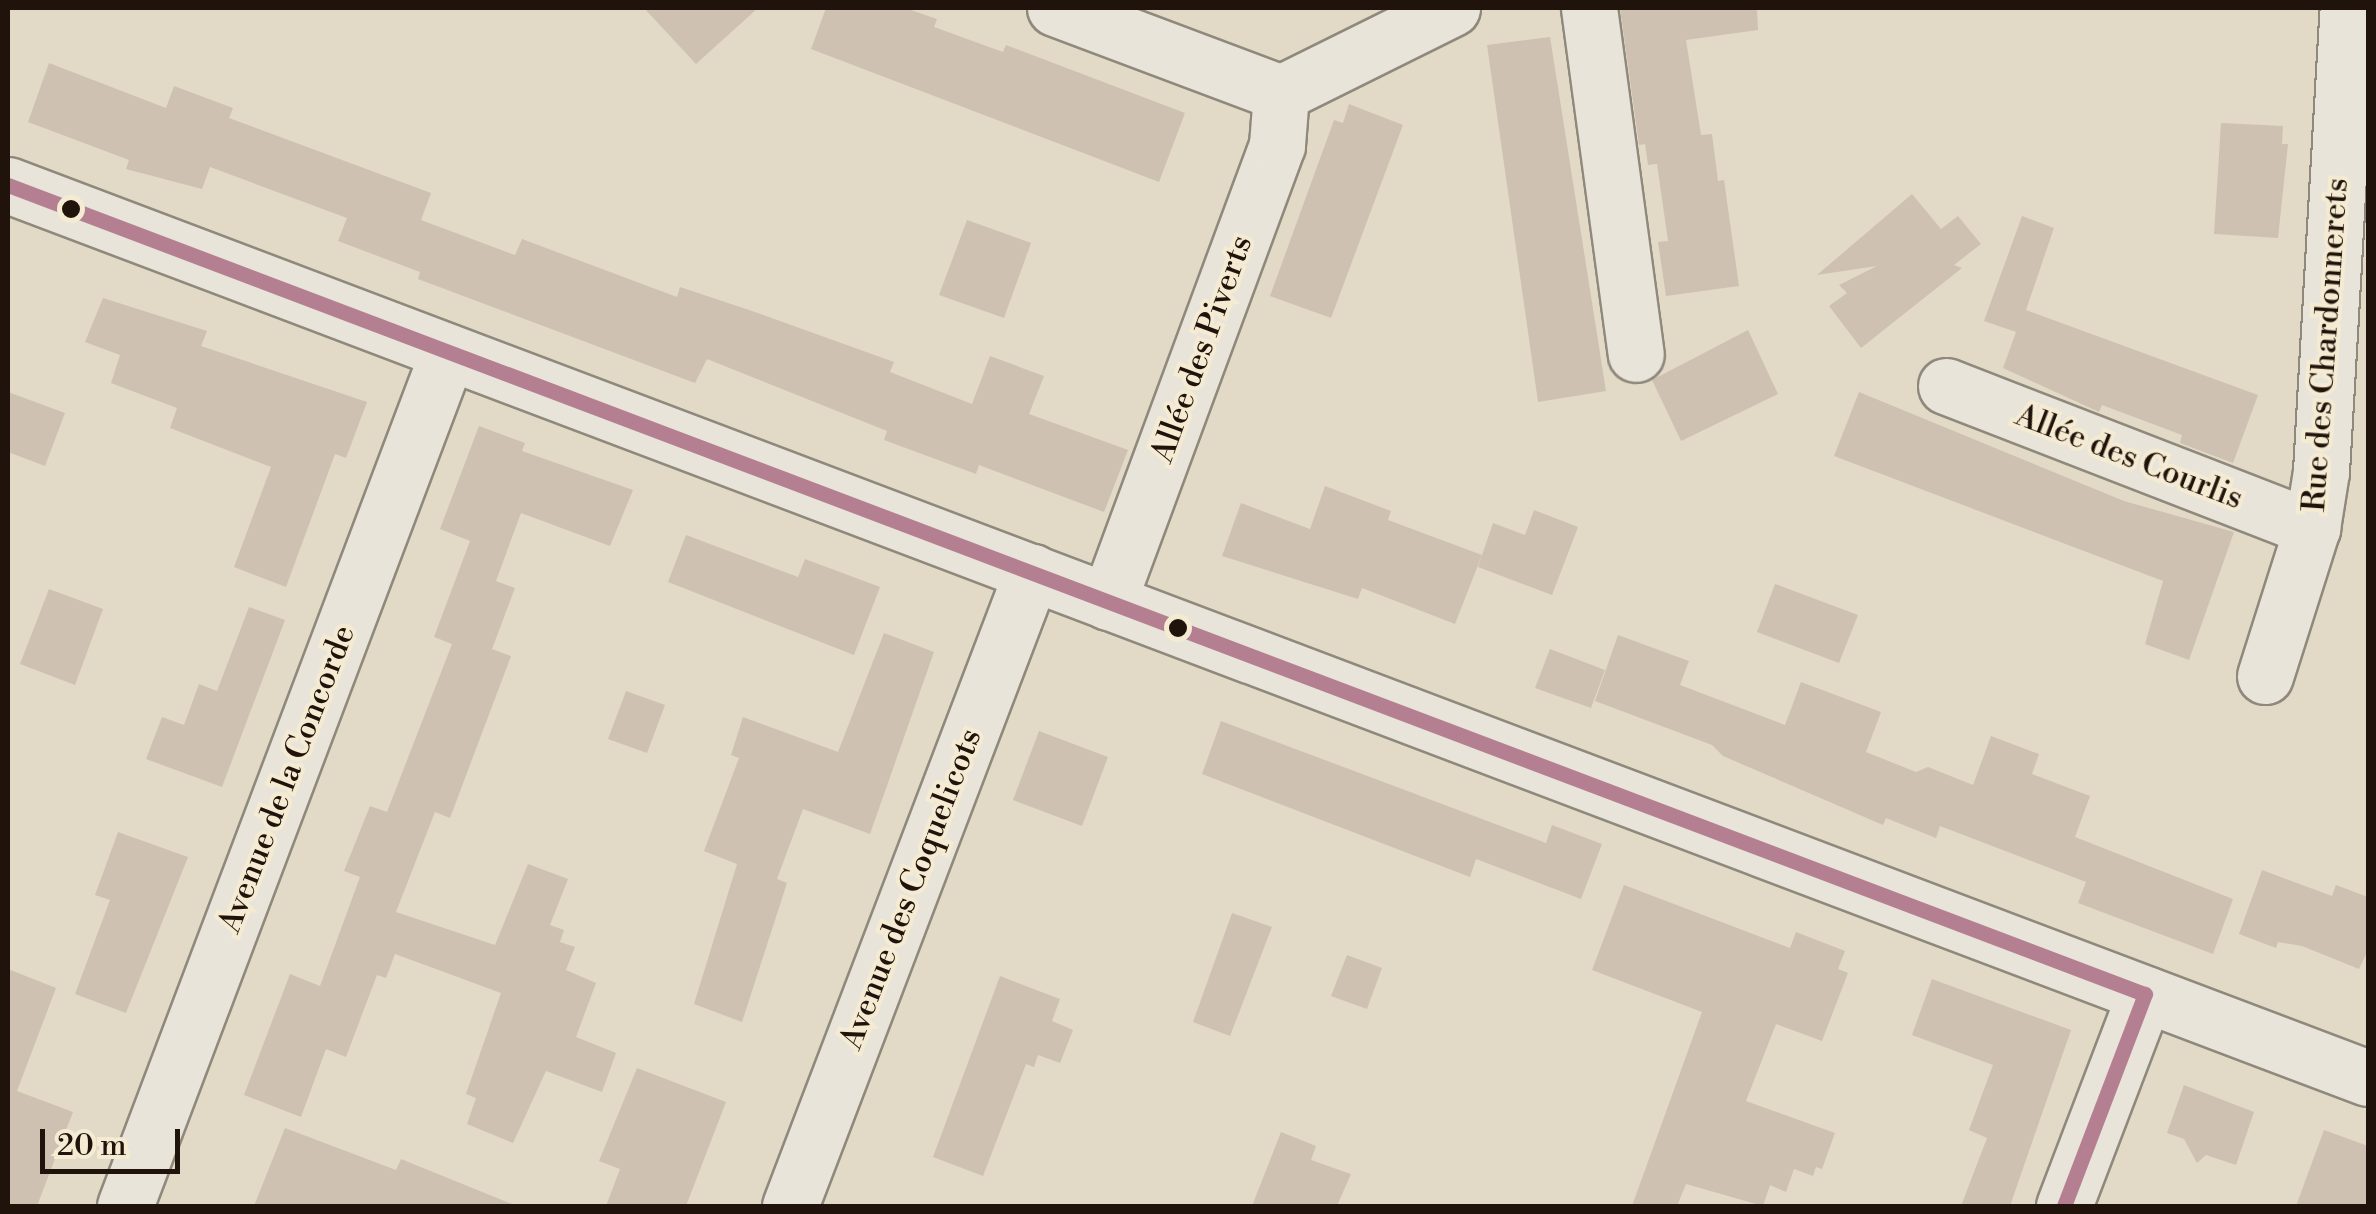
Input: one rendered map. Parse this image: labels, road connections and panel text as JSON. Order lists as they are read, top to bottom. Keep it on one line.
{"streets":{"street":["Rue des Chardonnerets","Allée des Piverts","Allée des Courlis","Avenue de la Concorde","Avenue des Coquelicots"]},"crossings":[["Rue des Chardonnerets","Allée des Courlis"]],"scale_bar":"20 m"}
